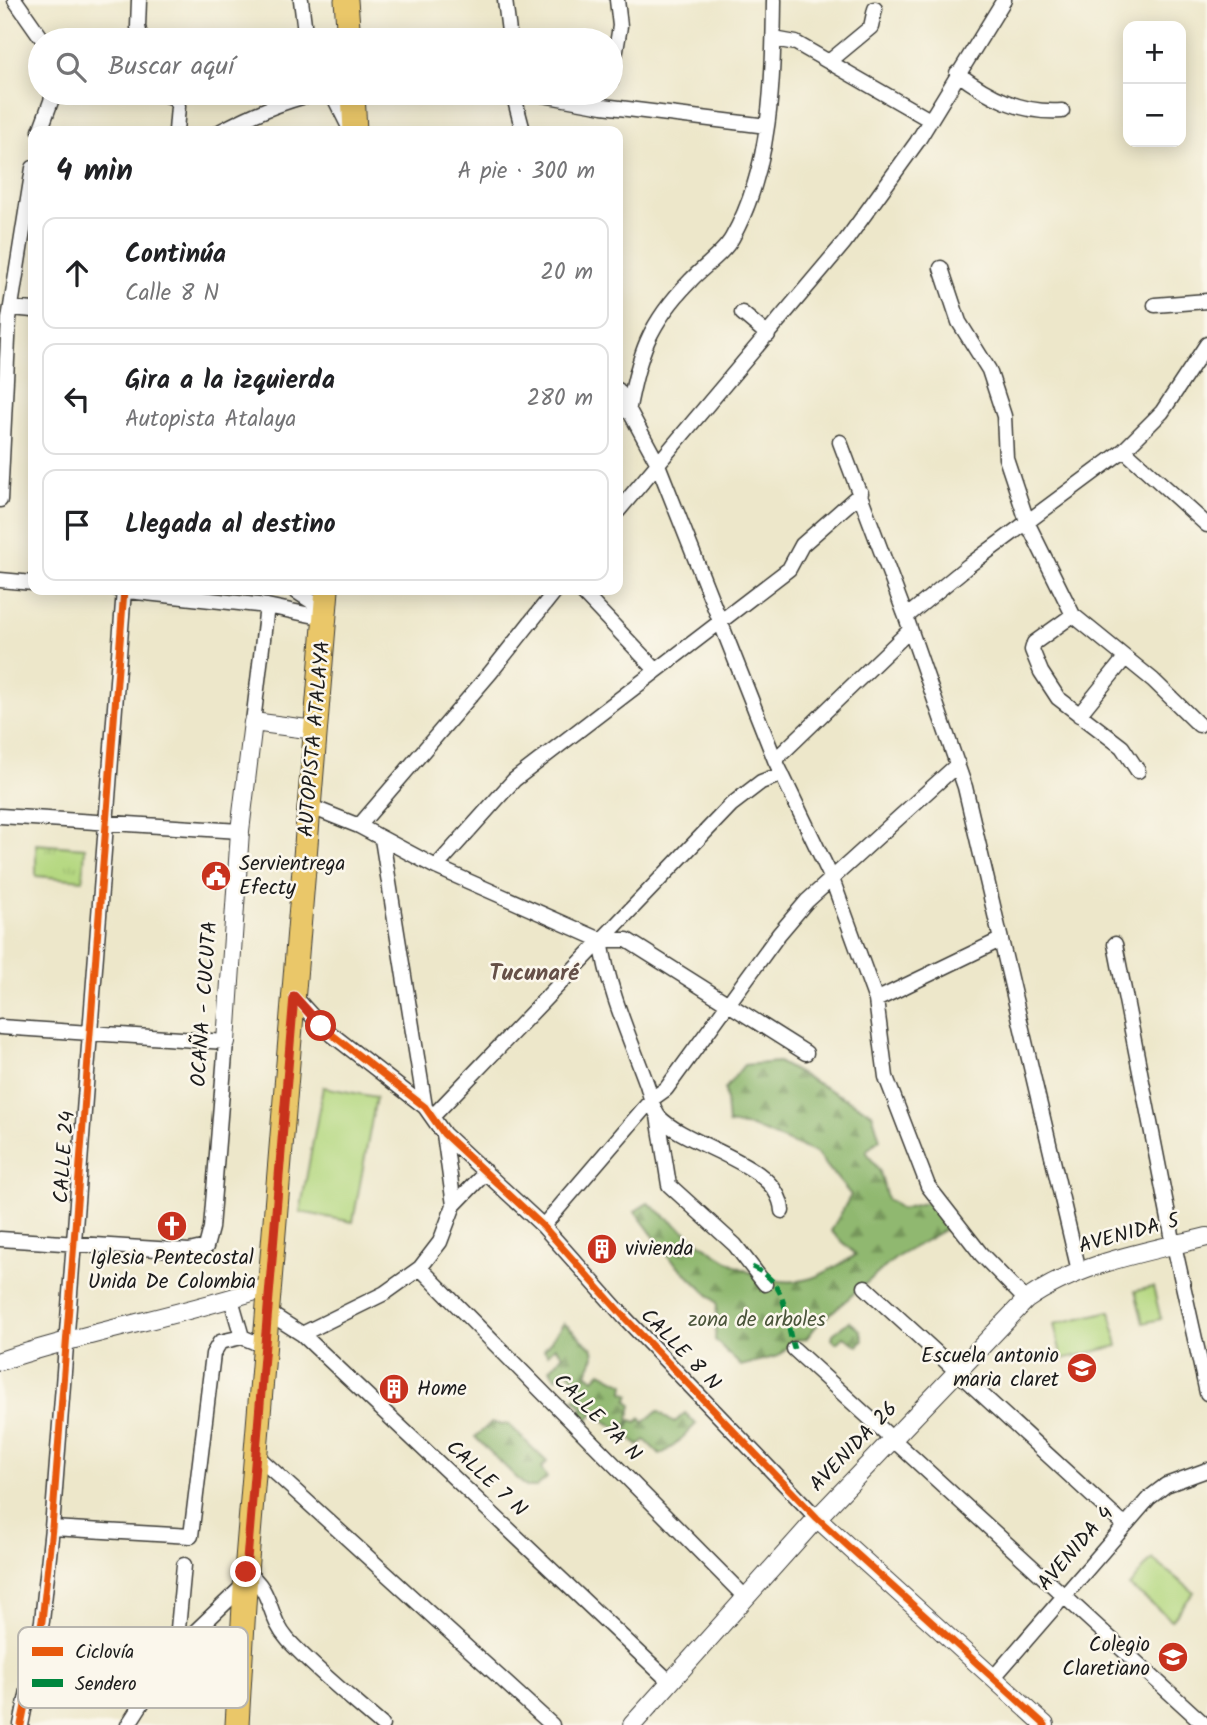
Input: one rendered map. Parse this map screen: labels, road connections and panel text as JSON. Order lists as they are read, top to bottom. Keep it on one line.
{"streets":{"main road":["AUTOPISTA ATALAYA"],"street":["OCAÑA - CUCUTA","CALLE 24","AVENIDA 5","CALLE 8 N","CALLE 7A N","AVENIDA 26","CALLE 7 N","AVENIDA 4"]},"crossings":[["AUTOPISTA ATALAYA","CALLE 8 N"],["AUTOPISTA ATALAYA","CALLE 7 N"],["OCAÑA - CUCUTA","CALLE 24"],["AVENIDA 5","AVENIDA 26"],["CALLE 8 N","AVENIDA 26"],["CALLE 8 N","AVENIDA 4"],["CALLE 7A N","AVENIDA 26"],["AVENIDA 26","CALLE 7 N"]],"districts":["Tucunaré"],"parks":["zona de arboles"],"places":{"public building":["Servientrega Efecty"],"church":["Iglesia Pentecostal Unida De Colombia"],"building":["vivienda","Home"],"school or university":["Escuela antonio maria claret","Colegio Claretiano"]},"legend":["Ciclovía","Sendero"],"page":{"map_buttons":["+","−"],"search":"Buscar aquí","heading":["4 min","A pie · 300 m"],"list":[["Continúa","Calle 8 N","20 m"],["Gira a la izquierda","Autopista Atalaya","280 m"],"Llegada al destino"]}}
